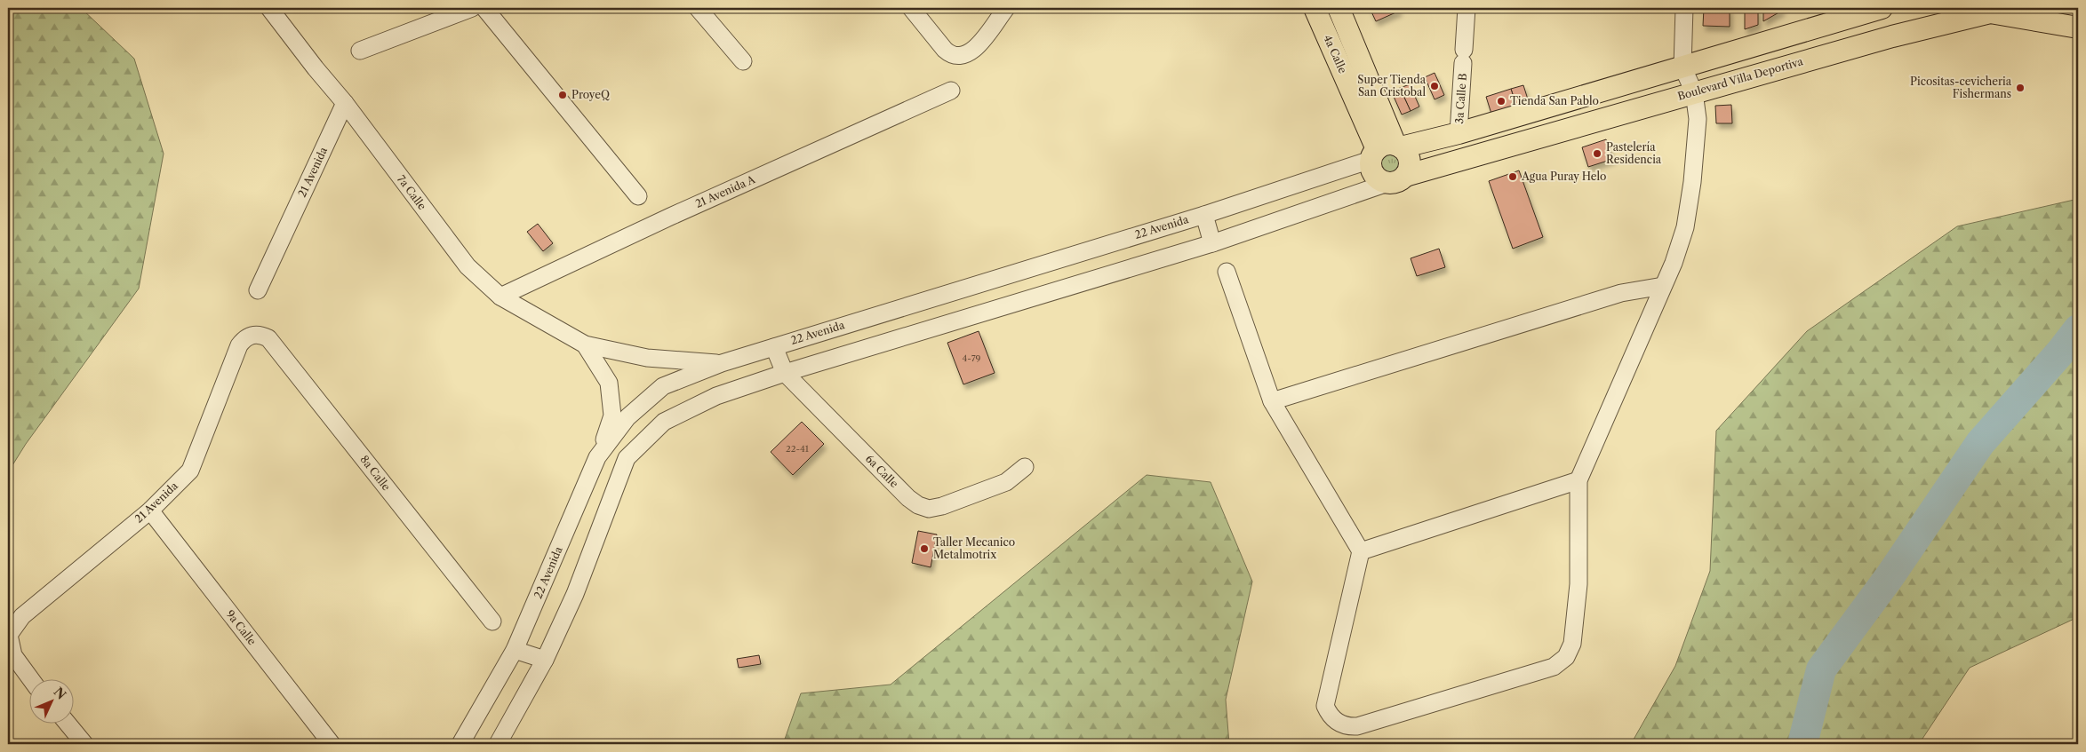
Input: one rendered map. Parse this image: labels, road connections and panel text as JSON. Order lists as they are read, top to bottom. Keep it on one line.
{"streets":{"main road":["4a Calle","Boulevard Villa Deportiva"],"street":["3a Calle B","21 Avenida","21 Avenida A","7a Calle","22 Avenida","6a Calle","8a Calle","9a Calle"]},"crossings":[["4a Calle","22 Avenida"],["21 Avenida","7a Calle"],["21 Avenida","8a Calle"],["21 Avenida","9a Calle"],["21 Avenida A","7a Calle"],["7a Calle","22 Avenida"],["22 Avenida","6a Calle"]],"places":["Super Tienda San Cristobal","Picositas-cevicheria Fishermans","ProyeQ","Tienda San Pablo","Pastelería Residencia","Agua Puray Helo","Taller Mecanico Metalmotrix"],"house_numbers":["4-79","22-41"],"north":"top right"}
